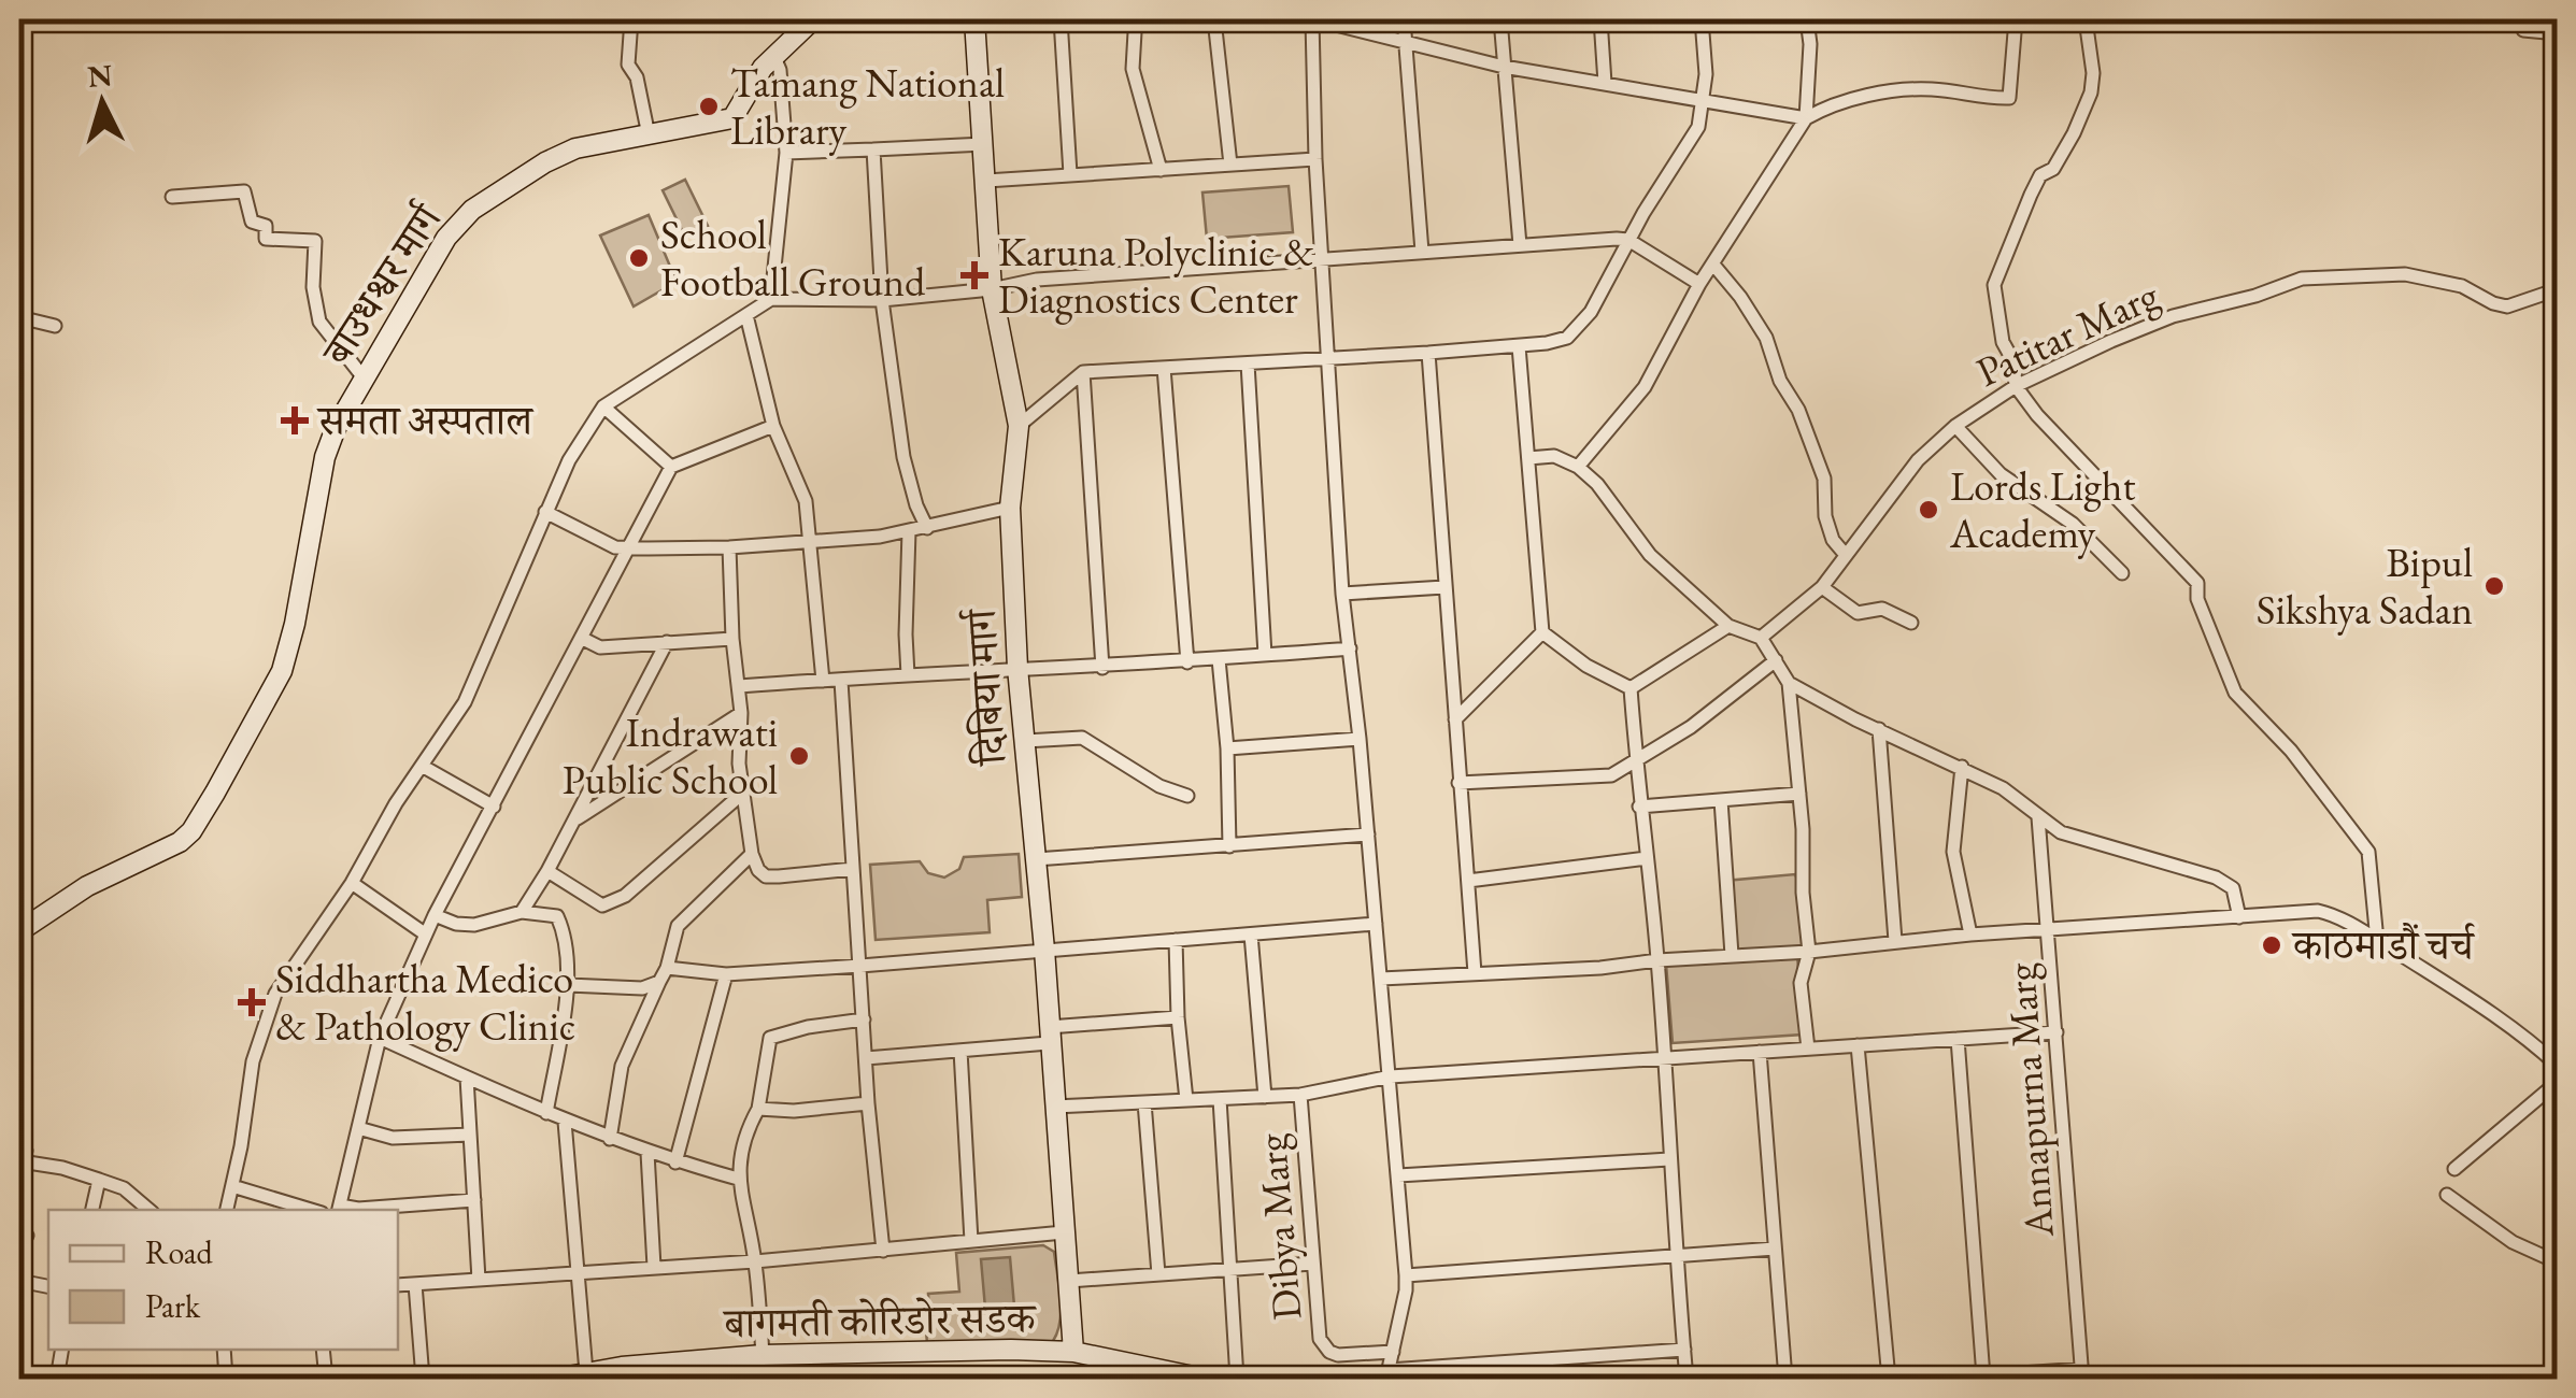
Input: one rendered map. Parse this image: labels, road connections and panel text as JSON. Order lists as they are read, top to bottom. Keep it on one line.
{"streets":{"main road":["बाउधश्वर मार्ग","दिबिया मार्ग","बागमती कोरिडोर सडक"],"street":["Patitar Marg","Annapurna Marg","Dibya Marg"]},"crossings":[["दिबिया मार्ग","बागमती कोरिडोर सडक"]],"places":{"other":["Tamang National Library","School Football Ground","Lords Light Academy","Bipul Sikshya Sadan","Indrawati Public School","काठमाडौं चर्च"],"health":["Karuna Polyclinic & Diagnostics Center","समता अस्पताल","Siddhartha Medico & Pathology Clinic"]},"legend":["Road","Park"],"north":"top"}
